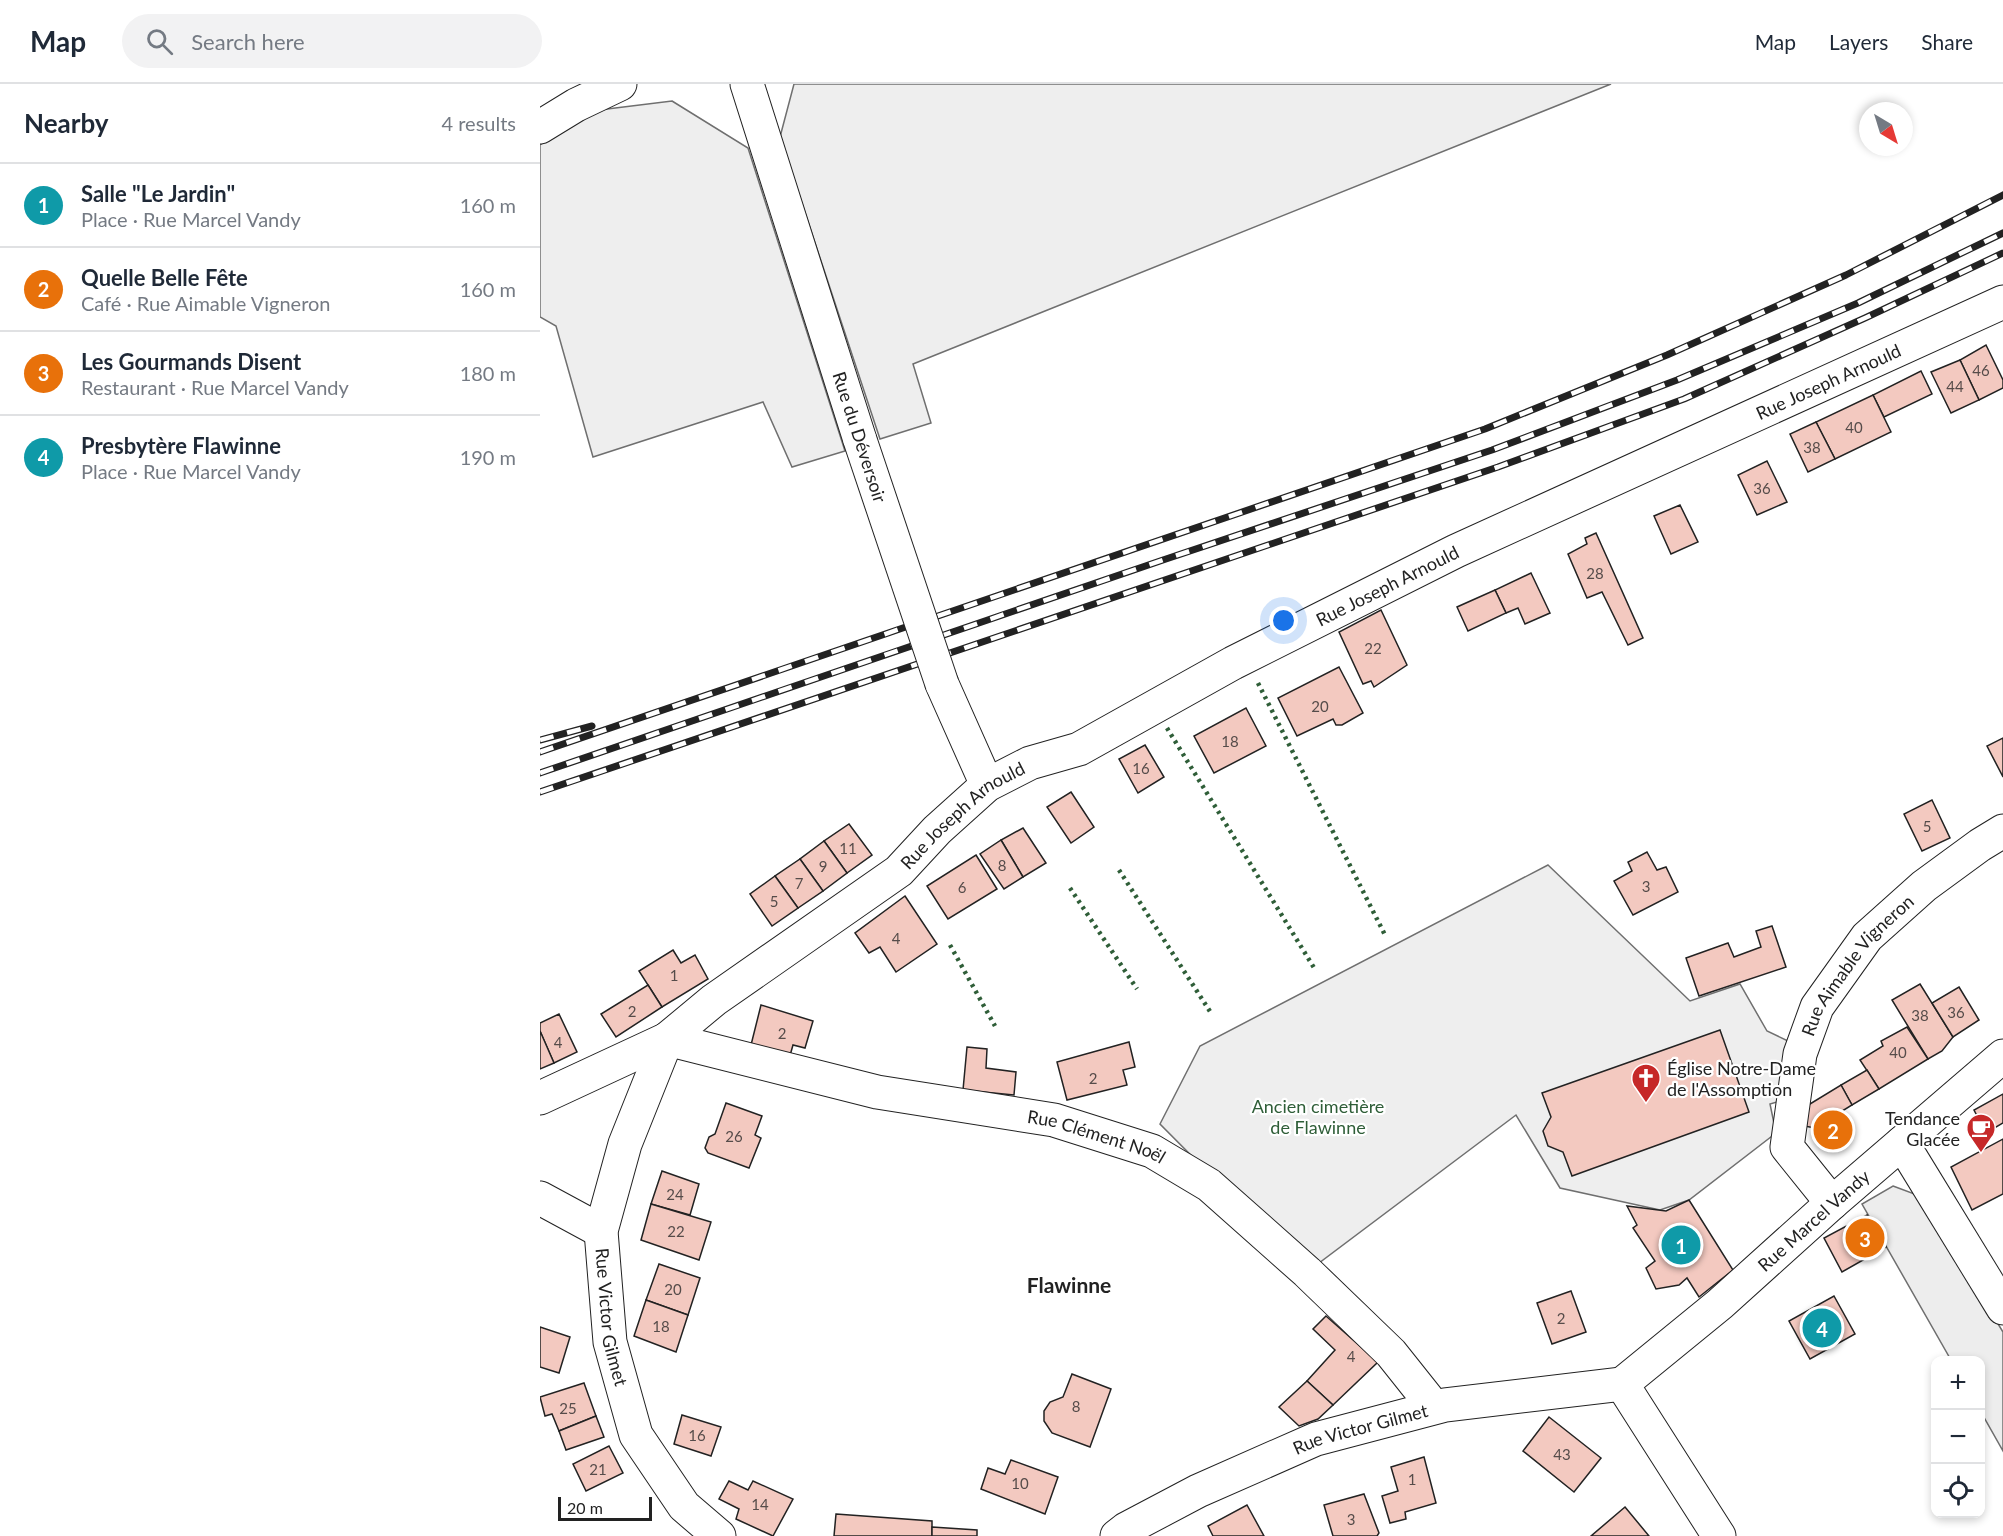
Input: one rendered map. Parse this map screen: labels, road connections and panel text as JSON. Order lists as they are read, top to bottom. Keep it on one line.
{"streets":{"street":["Rue Joseph Arnould","Rue du Déversoir","Rue Aimable Vigneron","Rue Clément Noël","Rue Marcel Vandy","Rue Victor Gilmet"]},"crossings":[["Rue Joseph Arnould","Rue du Déversoir"],["Rue Joseph Arnould","Rue Clément Noël"],["Rue Joseph Arnould","Rue Victor Gilmet"],["Rue Aimable Vigneron","Rue Marcel Vandy"],["Rue Clément Noël","Rue Victor Gilmet"],["Rue Marcel Vandy","Rue Victor Gilmet"]],"districts":["Flawinne"],"parks":["Ancien cimetière de Flawinne"],"places":{"church":["Église Notre-Dame de l'Assomption"],"cafe":["Tendance Glacée"]},"house_numbers":["46","44","40","38","36","28","22","20","18","16","5","11","8","9","7","3","6","5","4","1","2","36","38","2","4","40","2","26","24","22","20","2","18","4","8","25","16","43","21","1","10","14","3"],"scale_bar":"20 m","north":"bottom right","page":{"header":"Map","search":"Search here","nav":["Map","Layers","Share"],"heading":["Nearby","4 results"],"list":[{"mark":"1","name":"Salle \"Le Jardin\"","note":"Place · Rue Marcel Vandy","value":"160 m"},{"mark":"2","name":"Quelle Belle Fête","note":"Café · Rue Aimable Vigneron","value":"160 m"},{"mark":"3","name":"Les Gourmands Disent","note":"Restaurant · Rue Marcel Vandy","value":"180 m"},{"mark":"4","name":"Presbytère Flawinne","note":"Place · Rue Marcel Vandy","value":"190 m"}],"pins":["2","3","1","4"],"map_buttons":["+","−"],"scale":"20 m"}}
